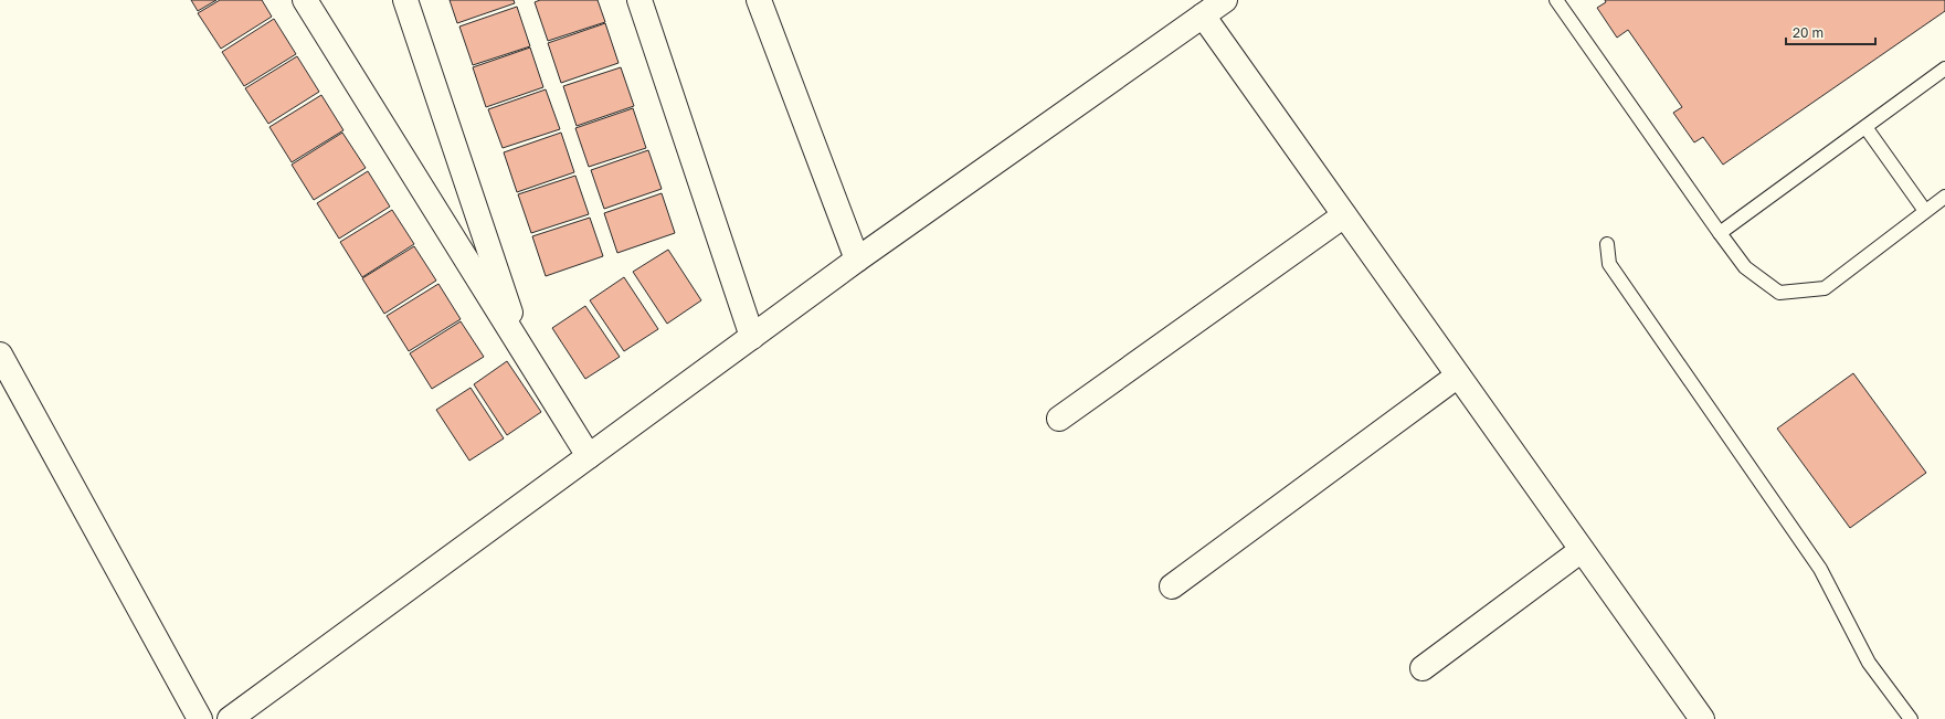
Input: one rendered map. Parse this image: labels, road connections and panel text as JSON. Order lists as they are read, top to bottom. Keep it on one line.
{"scale_bar":"20 m"}
